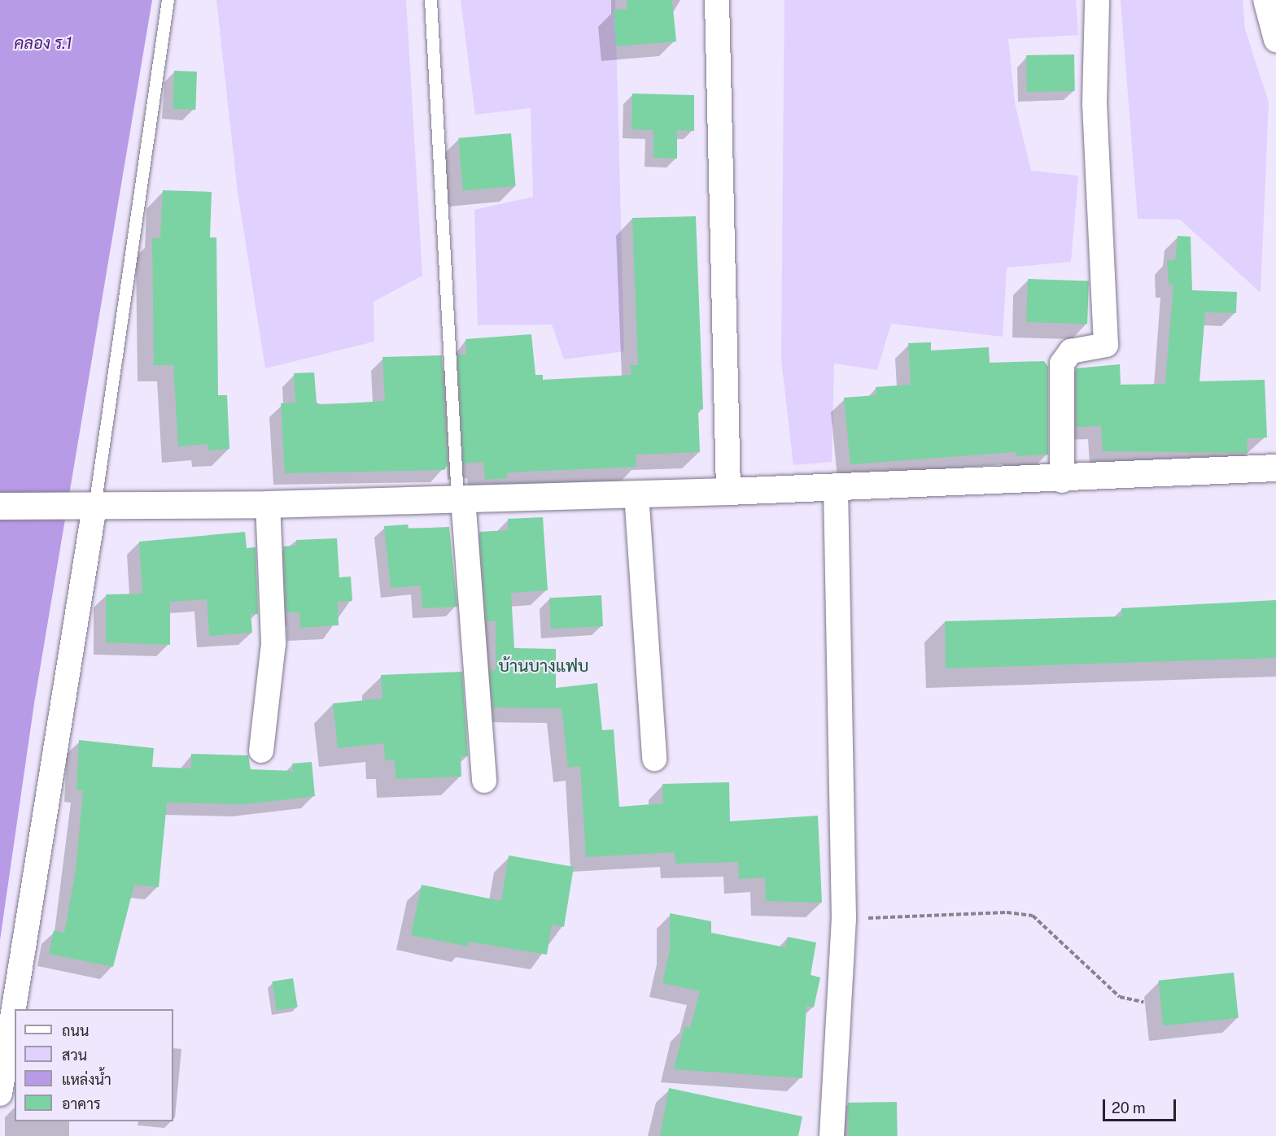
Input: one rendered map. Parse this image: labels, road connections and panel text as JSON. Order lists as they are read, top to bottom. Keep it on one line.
{"districts":["บ้านบางแฟบ"],"water":["คลอง ร.1"],"legend":["ถนน","สวน","แหล่งน้ำ","อาคาร"],"scale_bar":"20 m"}
